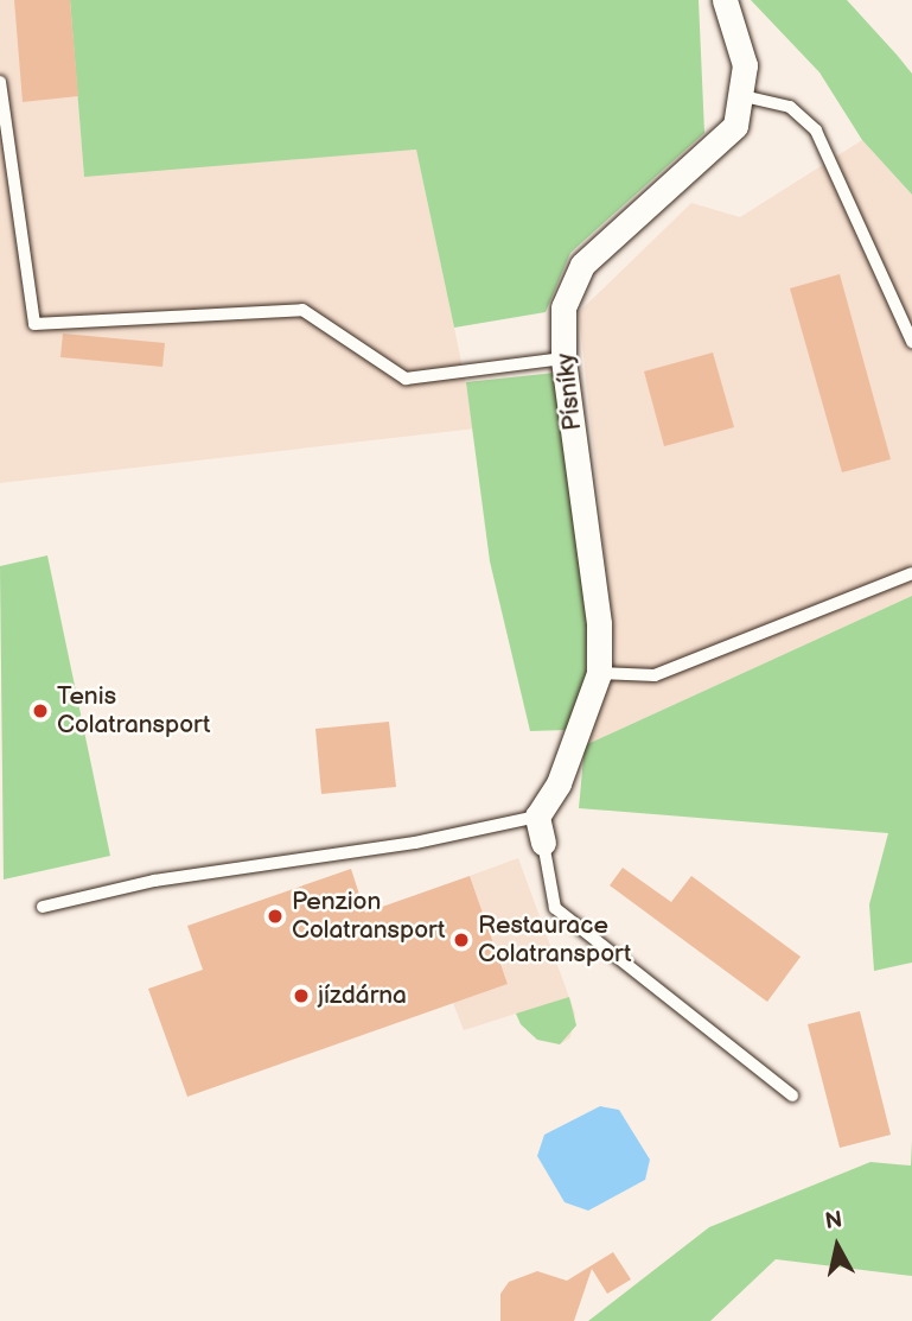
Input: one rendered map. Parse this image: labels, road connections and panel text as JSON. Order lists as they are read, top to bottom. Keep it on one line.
{"streets":{"street":["Písníky"]},"places":["Tenis Colatransport","Penzion Colatransport","Restaurace Colatransport","jízdárna"],"north":"top"}
